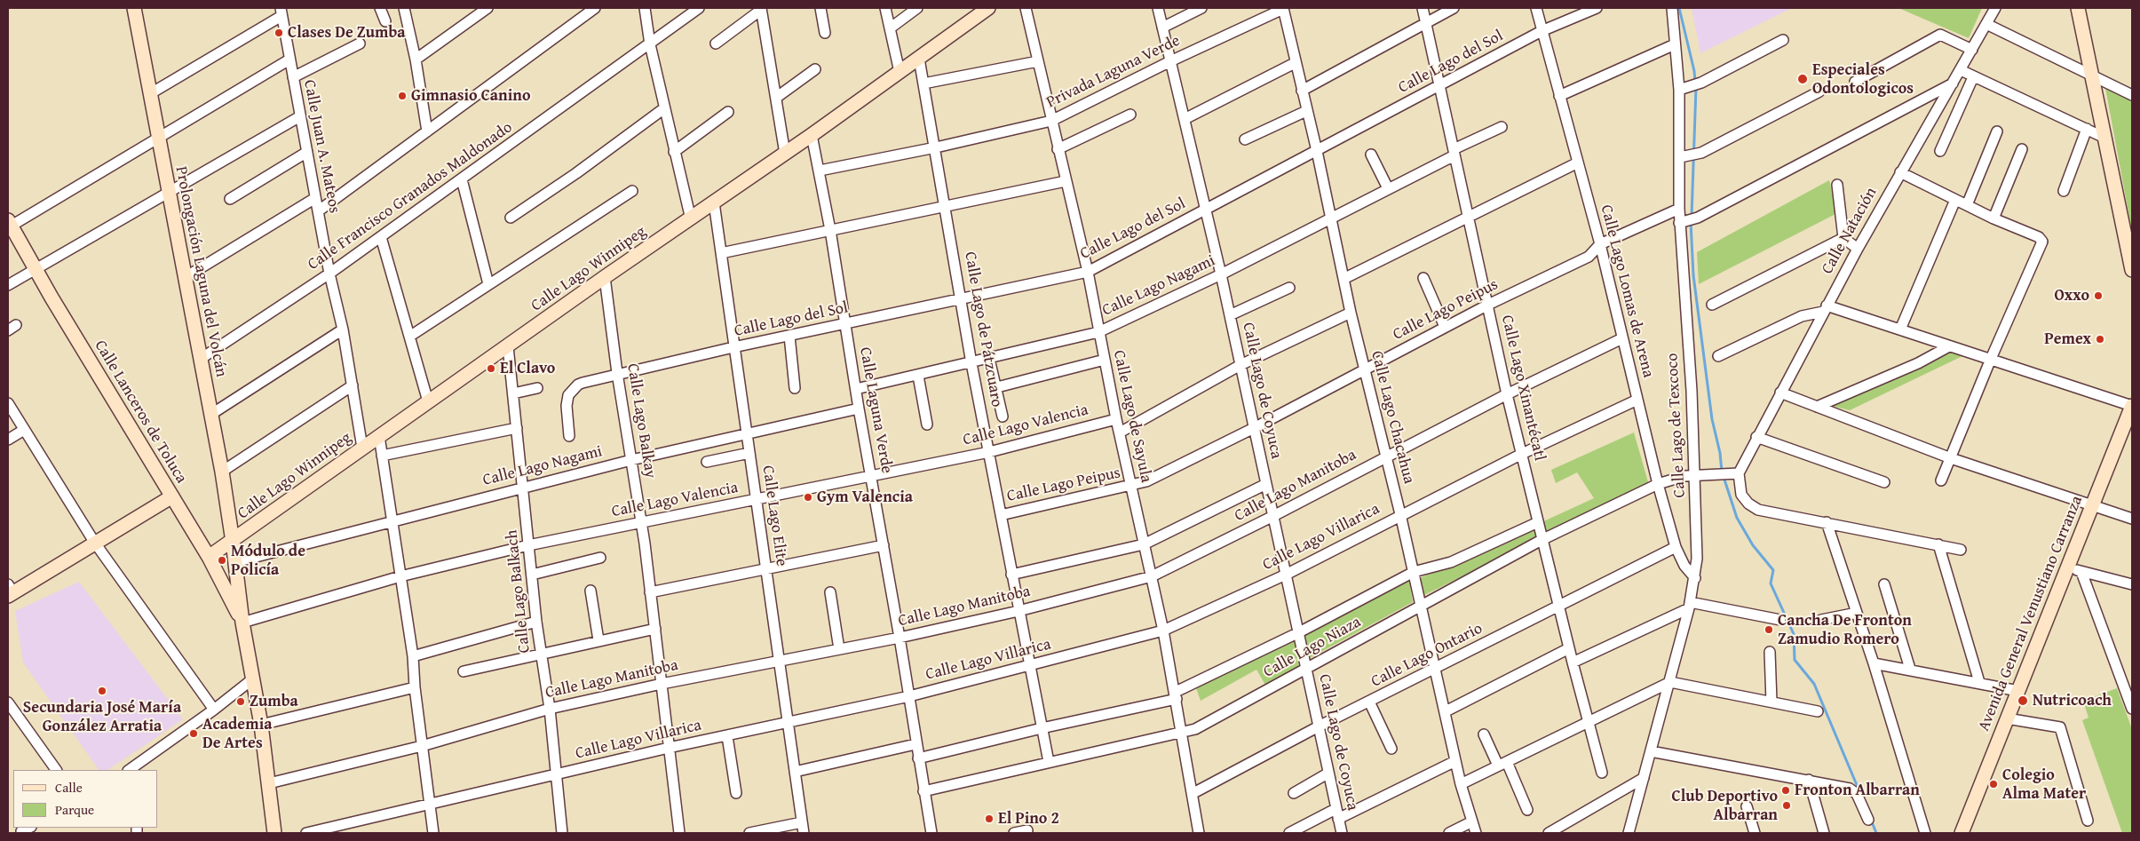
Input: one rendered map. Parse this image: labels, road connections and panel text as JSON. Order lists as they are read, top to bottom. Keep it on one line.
{"streets":{"main road":["Calle Lago Winnipeg","Prolongación Laguna del Volcán","Calle Lanceros de Toluca","Avenida General Venustiano Carranza"],"street":["Calle Lago del Sol","Privada Laguna Verde","Calle Juan A. Mateos","Calle Francisco Granados Maldonado","Calle Natación","Calle Lago Nagami","Calle Lago Lomas de Arena","Calle Lago Peipus","Calle Lago de Pátzcuaro","Calle Lago Xinantécatl","Calle Lago de Coyuca","Calle Laguna Verde","Calle Lago de Sayula","Calle Lago Chacahua","Calle Lago Balkay","Calle Lago Valencia","Calle Lago de Texcoco","Calle Lago Manitoba","Calle Lago Elite","Calle Lago Villarica","Calle Lago Balkach","Calle Lago Niaza","Calle Lago Ontario"]},"crossings":[["Calle Lago del Sol","Calle Lago Lomas de Arena"],["Calle Lago del Sol","Calle Lago de Pátzcuaro"],["Calle Lago del Sol","Calle Lago Xinantécatl"],["Calle Lago del Sol","Calle Lago de Coyuca"],["Calle Lago del Sol","Calle Laguna Verde"],["Calle Lago del Sol","Calle Lago de Sayula"],["Calle Lago del Sol","Calle Lago Chacahua"],["Calle Lago del Sol","Calle Lago Balkay"],["Calle Lago del Sol","Calle Lago Elite"],["Privada Laguna Verde","Calle Lago de Pátzcuaro"],["Privada Laguna Verde","Calle Lago de Coyuca"],["Privada Laguna Verde","Calle Laguna Verde"],["Privada Laguna Verde","Calle Lago de Sayula"],["Privada Laguna Verde","Calle Lago Chacahua"],["Calle Juan A. Mateos","Calle Francisco Granados Maldonado"],["Calle Juan A. Mateos","Calle Lago Winnipeg"],["Calle Francisco Granados Maldonado","Prolongación Laguna del Volcán"],["Calle Natación","Calle Lago Niaza"],["Calle Lago Winnipeg","Prolongación Laguna del Volcán"],["Calle Lago Winnipeg","Calle Lago de Pátzcuaro"],["Calle Lago Winnipeg","Calle Laguna Verde"],["Calle Lago Winnipeg","Calle Lanceros de Toluca"],["Calle Lago Winnipeg","Calle Lago Balkay"],["Calle Lago Winnipeg","Calle Lago Elite"],["Calle Lago Winnipeg","Calle Lago Balkach"],["Prolongación Laguna del Volcán","Calle Lago Nagami"],["Prolongación Laguna del Volcán","Calle Lanceros de Toluca"],["Prolongación Laguna del Volcán","Calle Lago Valencia"],["Calle Lago Nagami","Calle Lago de Pátzcuaro"],["Calle Lago Nagami","Calle Lago Xinantécatl"],["Calle Lago Nagami","Calle Lago de Coyuca"],["Calle Lago Nagami","Calle Laguna Verde"],["Calle Lago Nagami","Calle Lago de Sayula"],["Calle Lago Nagami","Calle Lago Chacahua"],["Calle Lago Nagami","Calle Lago Balkay"],["Calle Lago Nagami","Calle Lago Elite"],["Calle Lago Nagami","Calle Lago Balkach"],["Calle Lago Lomas de Arena","Calle Lago Peipus"],["Calle Lago Lomas de Arena","Calle Lago de Texcoco"],["Calle Lago Lomas de Arena","Calle Lago Manitoba"],["Calle Lago Lomas de Arena","Calle Lago Villarica"],["Calle Lago Lomas de Arena","Calle Lago Niaza"],["Calle Lago Lomas de Arena","Calle Lago Ontario"],["Calle Lago Peipus","Calle Lago de Pátzcuaro"],["Calle Lago Peipus","Calle Lago Xinantécatl"],["Calle Lago Peipus","Calle Lago de Coyuca"],["Calle Lago Peipus","Calle Lago de Sayula"],["Calle Lago Peipus","Calle Lago Chacahua"],["Calle Lago Peipus","Calle Lago de Texcoco"],["Calle Lago de Pátzcuaro","Calle Lago Valencia"],["Calle Lago de Pátzcuaro","Calle Lago Manitoba"],["Calle Lago de Pátzcuaro","Calle Lago Villarica"],["Calle Lago de Pátzcuaro","Calle Lago Niaza"],["Calle Lago Xinantécatl","Calle Lago Manitoba"],["Calle Lago Xinantécatl","Calle Lago Villarica"],["Calle Lago Xinantécatl","Calle Lago Niaza"],["Calle Lago Xinantécatl","Calle Lago Ontario"],["Calle Lago de Coyuca","Calle Lago Manitoba"],["Calle Lago de Coyuca","Calle Lago Villarica"],["Calle Lago de Coyuca","Calle Lago Niaza"],["Calle Lago de Coyuca","Calle Lago Ontario"],["Calle Laguna Verde","Calle Lago Valencia"],["Calle Laguna Verde","Calle Lago Manitoba"],["Calle Laguna Verde","Calle Lago Villarica"],["Calle Laguna Verde","Calle Lago Niaza"],["Calle Lanceros de Toluca","Calle Lago Valencia"],["Calle Lago de Sayula","Calle Lago Valencia"],["Calle Lago de Sayula","Calle Lago Manitoba"],["Calle Lago de Sayula","Calle Lago Villarica"],["Calle Lago de Sayula","Calle Lago Niaza"],["Calle Lago de Sayula","Calle Lago Ontario"],["Calle Lago Chacahua","Calle Lago Manitoba"],["Calle Lago Chacahua","Calle Lago Villarica"],["Calle Lago Chacahua","Calle Lago Niaza"],["Calle Lago Chacahua","Calle Lago Ontario"],["Calle Lago Balkay","Calle Lago Valencia"],["Calle Lago Balkay","Calle Lago Manitoba"],["Calle Lago Balkay","Calle Lago Villarica"],["Calle Lago Valencia","Calle Lago Elite"],["Calle Lago Valencia","Calle Lago Balkach"],["Calle Lago de Texcoco","Calle Lago Niaza"],["Calle Lago Manitoba","Calle Lago Elite"],["Calle Lago Manitoba","Calle Lago Balkach"],["Calle Lago Elite","Calle Lago Villarica"],["Calle Lago Villarica","Calle Lago Balkach"]],"places":["Clases De Zumba","Especiales Odontologicos","Gimnasio Canino","Oxxo","Pemex","El Clavo","Gym Valencia","Módulo de Policía","Cancha De Fronton Zamudio Romero","Secundaria José María González Arratia","Nutricoach","Zumba","Academia De Artes","Colegio Alma Mater","Fronton Albarran","Club Deportivo Albarran","El Pino 2"],"legend":["Calle","Parque"]}
